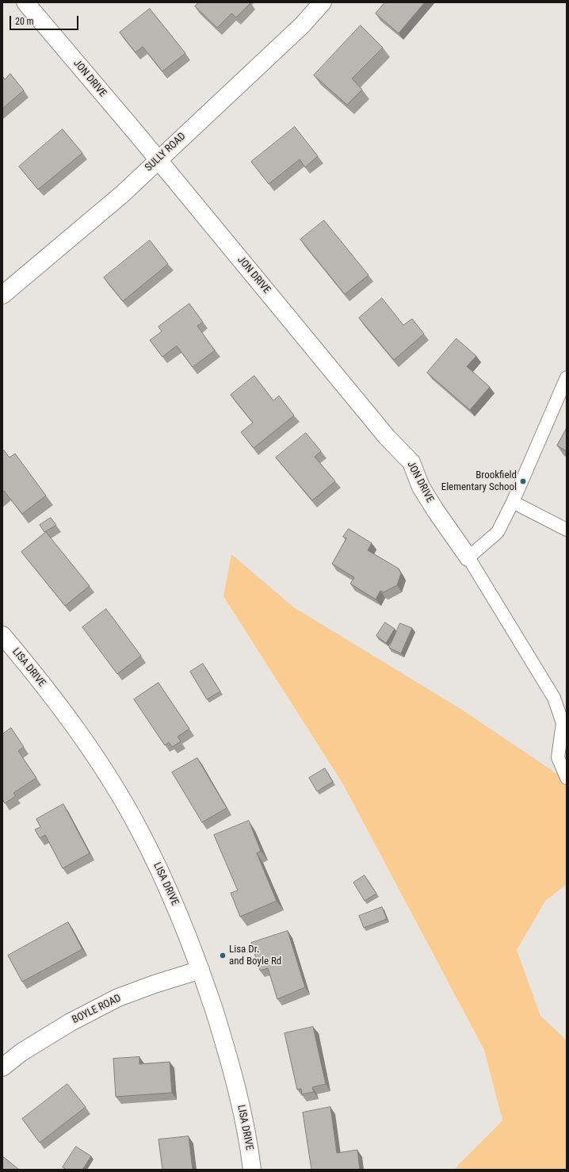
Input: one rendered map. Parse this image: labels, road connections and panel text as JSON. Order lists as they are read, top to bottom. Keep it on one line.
{"streets":{"street":["JON DRIVE","SULLY ROAD","LISA DRIVE","BOYLE ROAD"]},"crossings":[["JON DRIVE","SULLY ROAD"],["LISA DRIVE","BOYLE ROAD"]],"places":["Brookfield Elementary School","Lisa Dr. and Boyle Rd"],"scale_bar":"20 m"}
